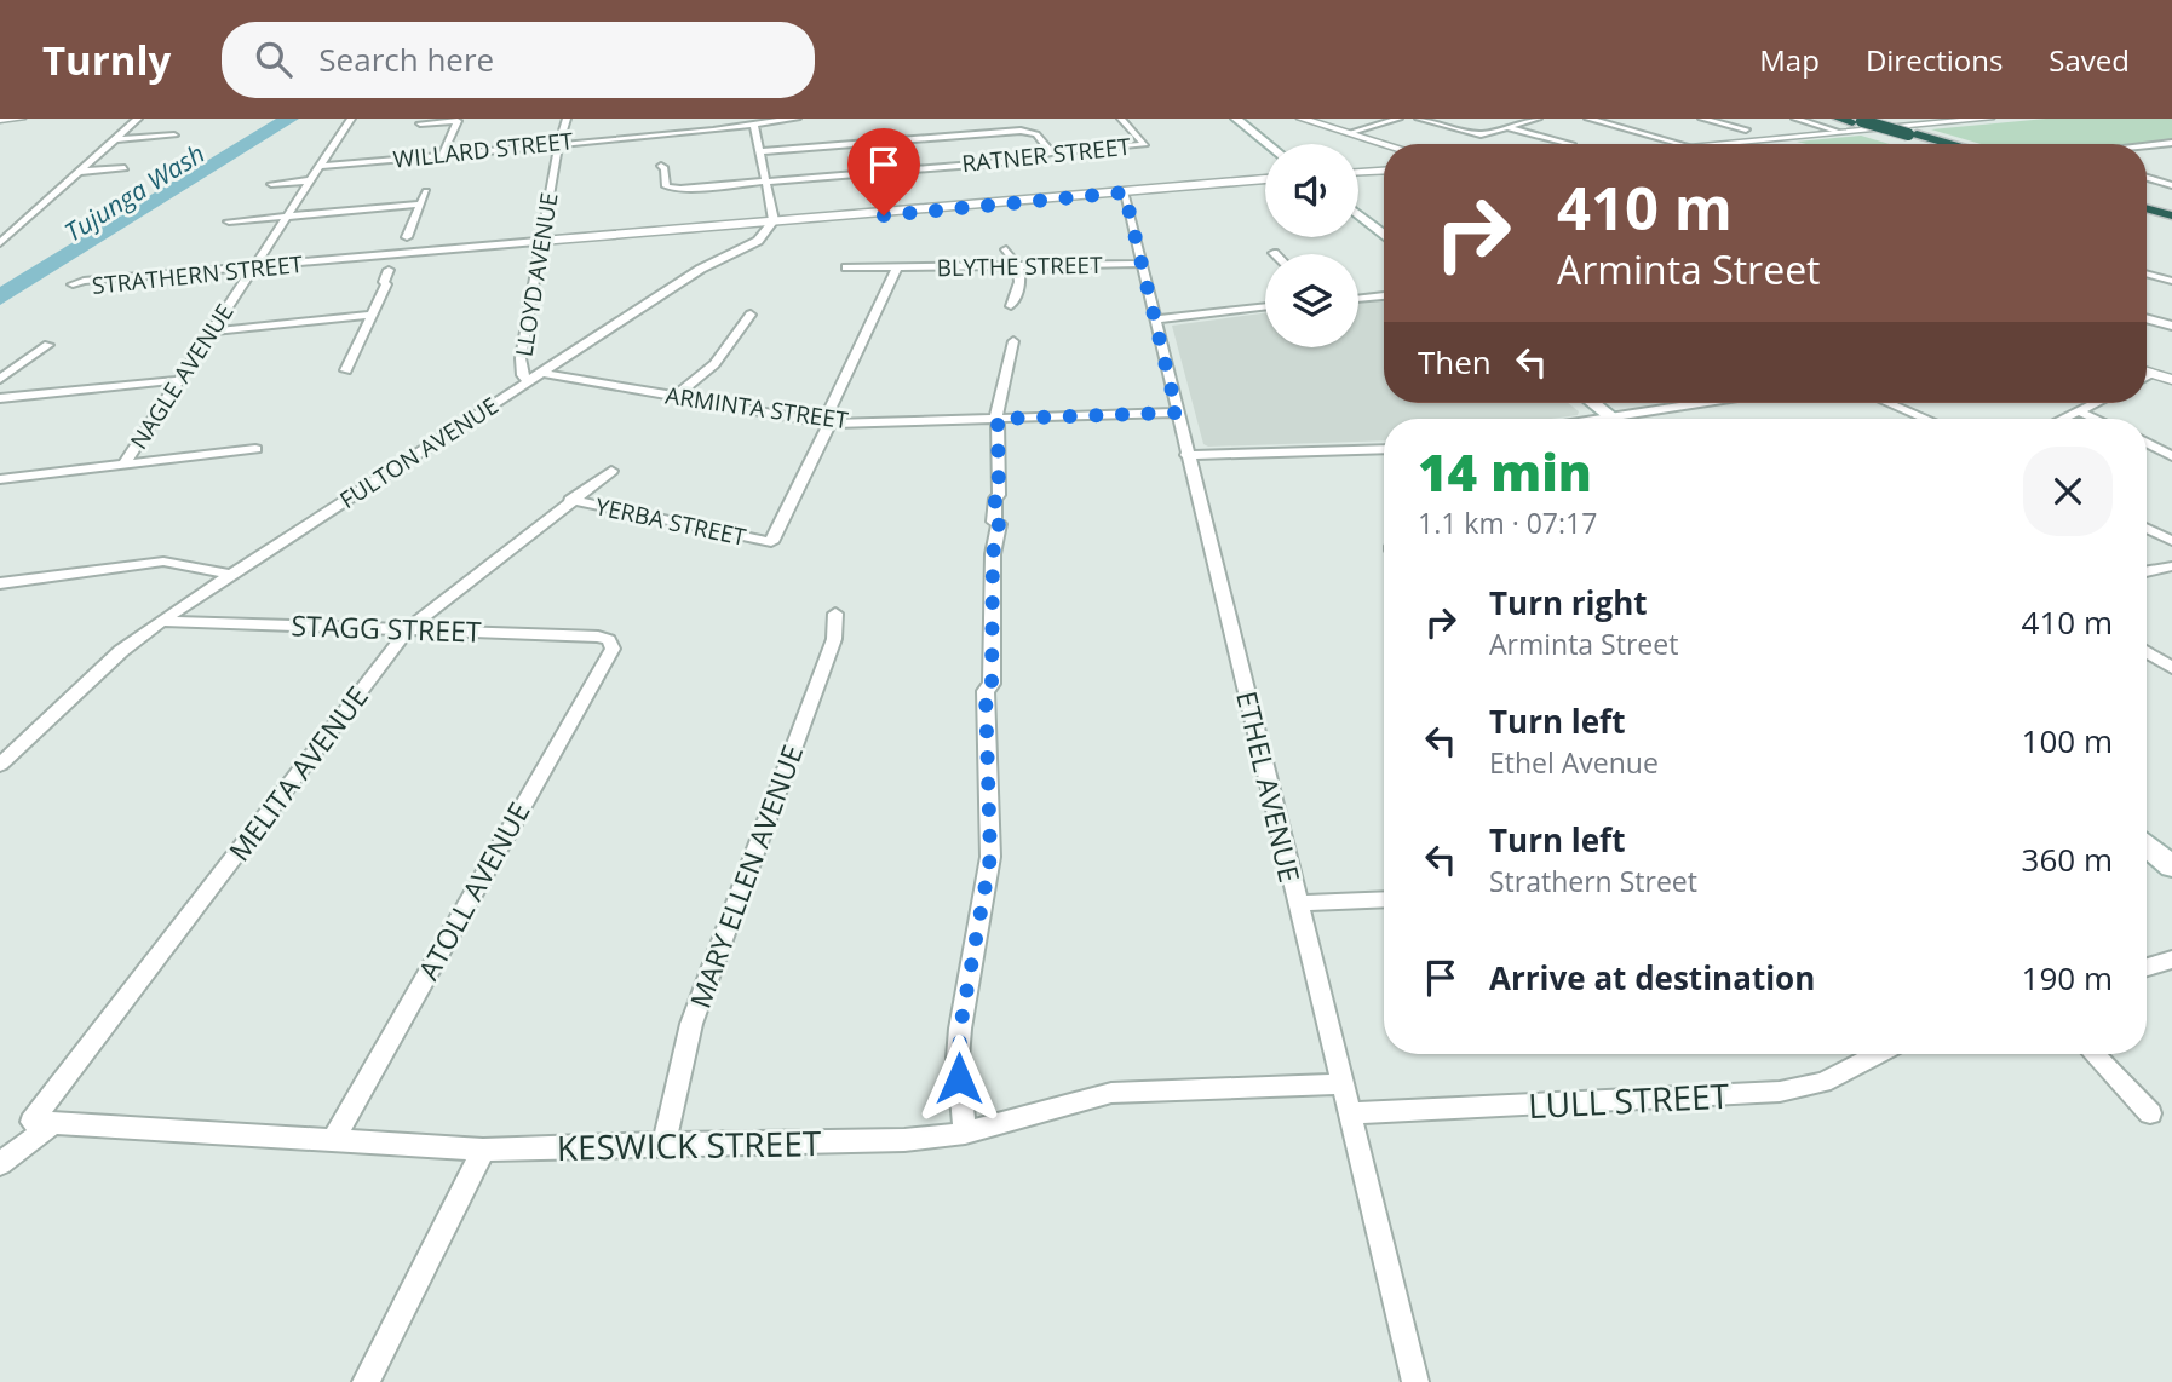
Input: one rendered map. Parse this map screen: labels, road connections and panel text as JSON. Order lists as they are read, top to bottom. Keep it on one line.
{"streets":{"street":["WILLARD STREET","RATNER STREET","BLYTHE STREET","STRATHERN STREET","LLOYD AVENUE","NAGLE AVENUE","ARMINTA STREET","FULTON AVENUE","YERBA STREET","STAGG STREET","MELITA AVENUE","ETHEL AVENUE","MARY ELLEN AVENUE","ATOLL AVENUE","LULL STREET","KESWICK STREET"]},"crossings":[["WILLARD STREET","LLOYD AVENUE"],["WILLARD STREET","NAGLE AVENUE"],["BLYTHE STREET","ETHEL AVENUE"],["STRATHERN STREET","LLOYD AVENUE"],["STRATHERN STREET","NAGLE AVENUE"],["STRATHERN STREET","FULTON AVENUE"],["STRATHERN STREET","ETHEL AVENUE"],["LLOYD AVENUE","FULTON AVENUE"],["ARMINTA STREET","FULTON AVENUE"],["ARMINTA STREET","YERBA STREET"],["ARMINTA STREET","ETHEL AVENUE"],["FULTON AVENUE","STAGG STREET"],["YERBA STREET","MELITA AVENUE"],["STAGG STREET","MELITA AVENUE"],["STAGG STREET","ATOLL AVENUE"],["MELITA AVENUE","KESWICK STREET"],["ETHEL AVENUE","LULL STREET"],["ETHEL AVENUE","KESWICK STREET"],["MARY ELLEN AVENUE","KESWICK STREET"],["ATOLL AVENUE","KESWICK STREET"]],"water":["Tujunga Wash"],"page":{"header":"Turnly","search":"Search here","nav":["Map","Directions","Saved"],"turn":["410 m","Arminta Street"],"then":"Then","heading":["14 min","1.1 km · 07:17"],"list":[{"name":"Turn right","note":"Arminta Street","value":"410 m"},{"name":"Turn left","note":"Ethel Avenue","value":"100 m"},{"name":"Turn left","note":"Strathern Street","value":"360 m"},{"name":"Arrive at destination","value":"190 m"}]}}
